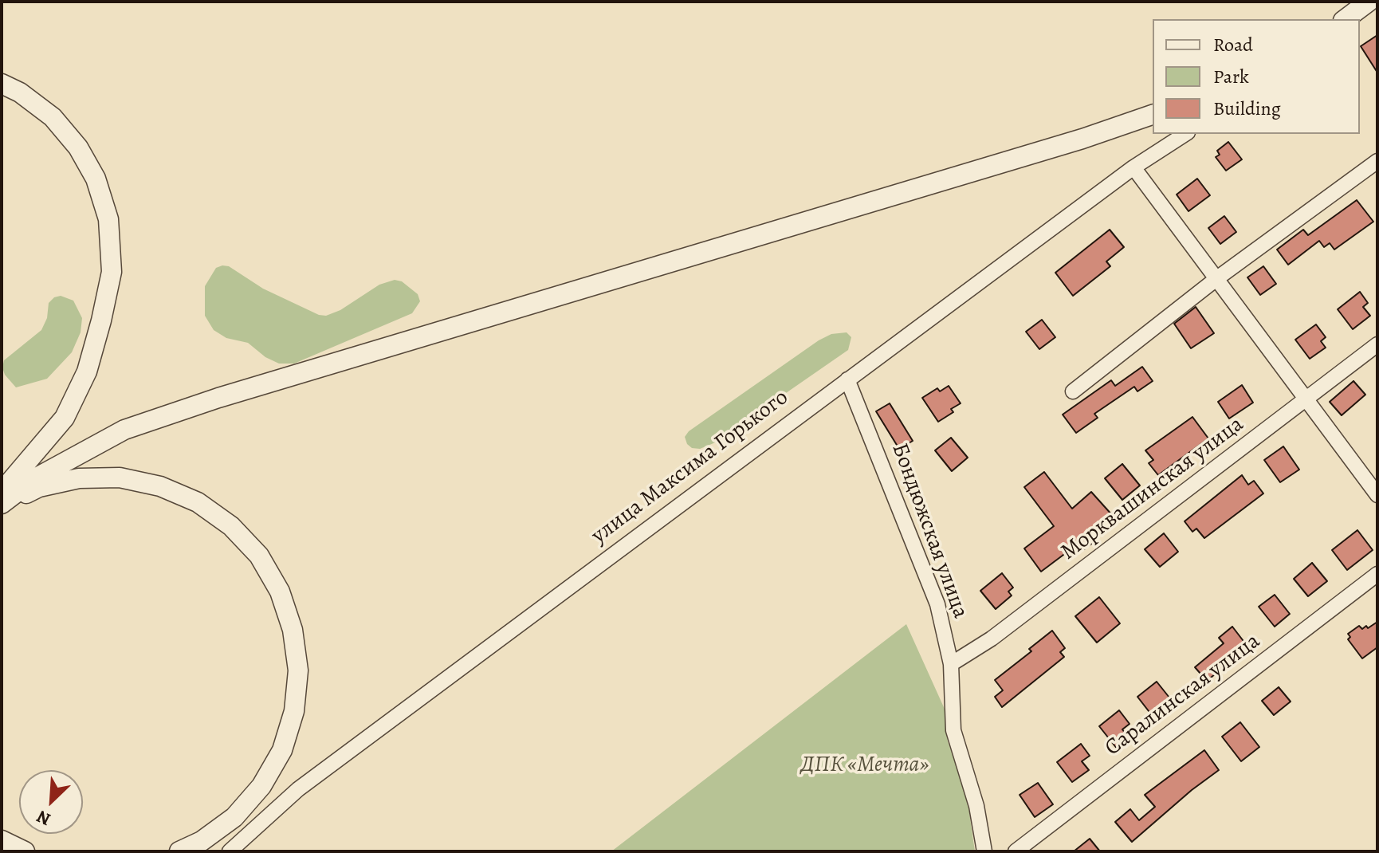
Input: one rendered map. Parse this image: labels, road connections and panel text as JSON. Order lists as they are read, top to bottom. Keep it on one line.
{"streets":{"street":["улица Максима Горького","Морквашинская улица","Бондюжская улица","Саралинская улица"]},"crossings":[["улица Максима Горького","Бондюжская улица"],["Морквашинская улица","Бондюжская улица"]],"parks":["ДПК «Мечта»"],"legend":["Road","Park","Building"],"north":"bottom left"}
